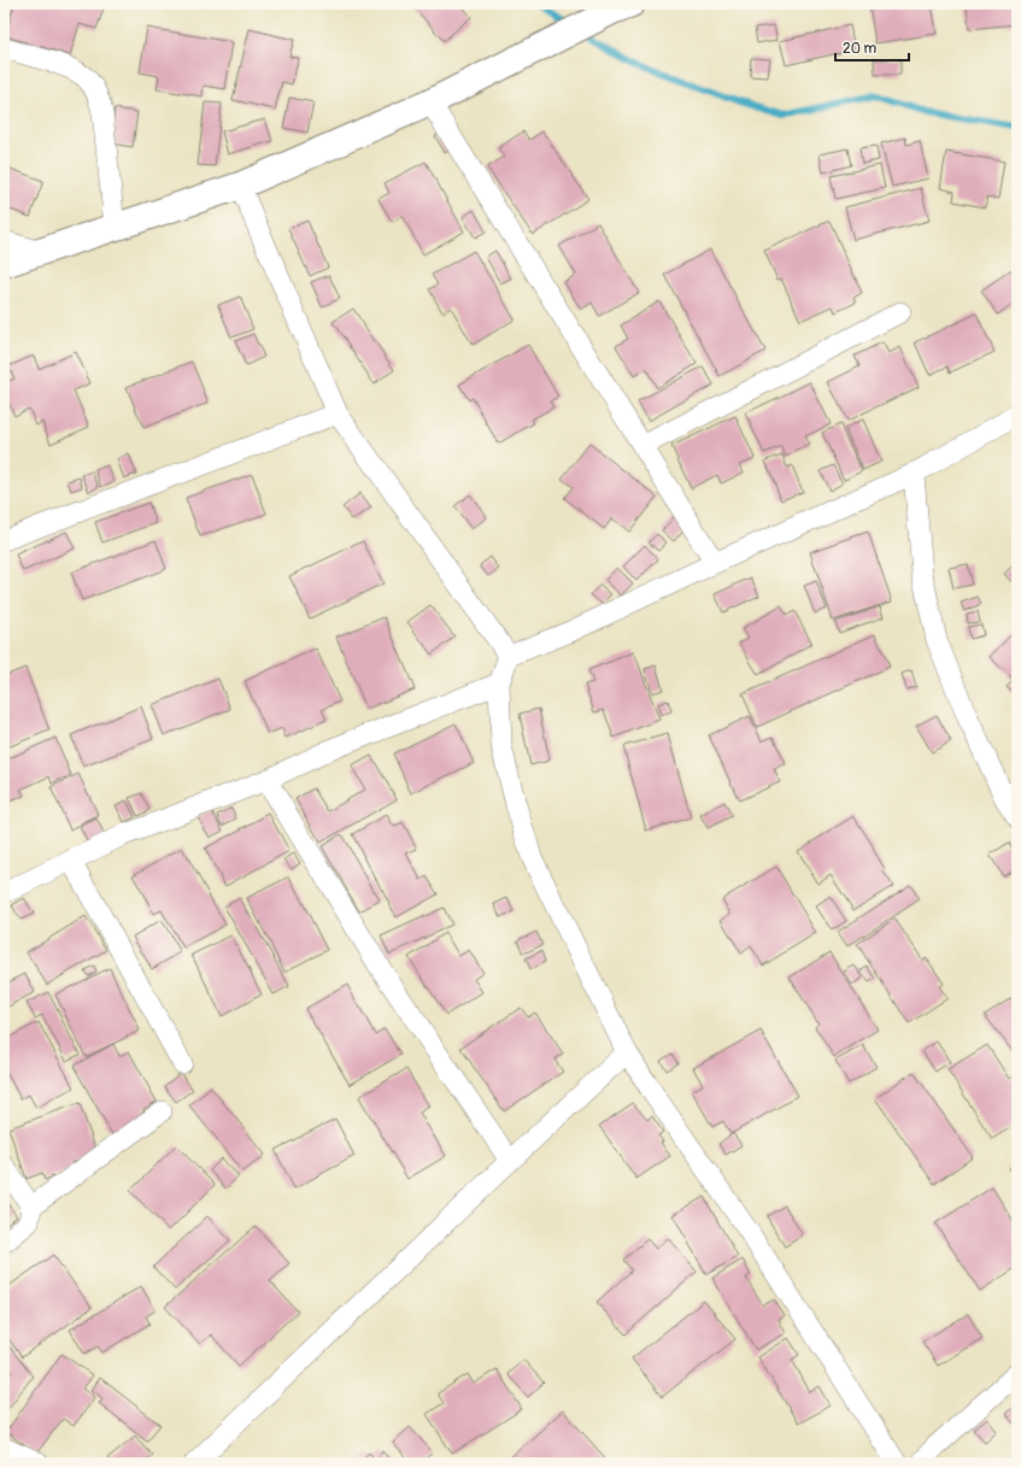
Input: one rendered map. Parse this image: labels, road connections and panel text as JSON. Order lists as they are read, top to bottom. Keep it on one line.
{"scale_bar":"20 m"}
